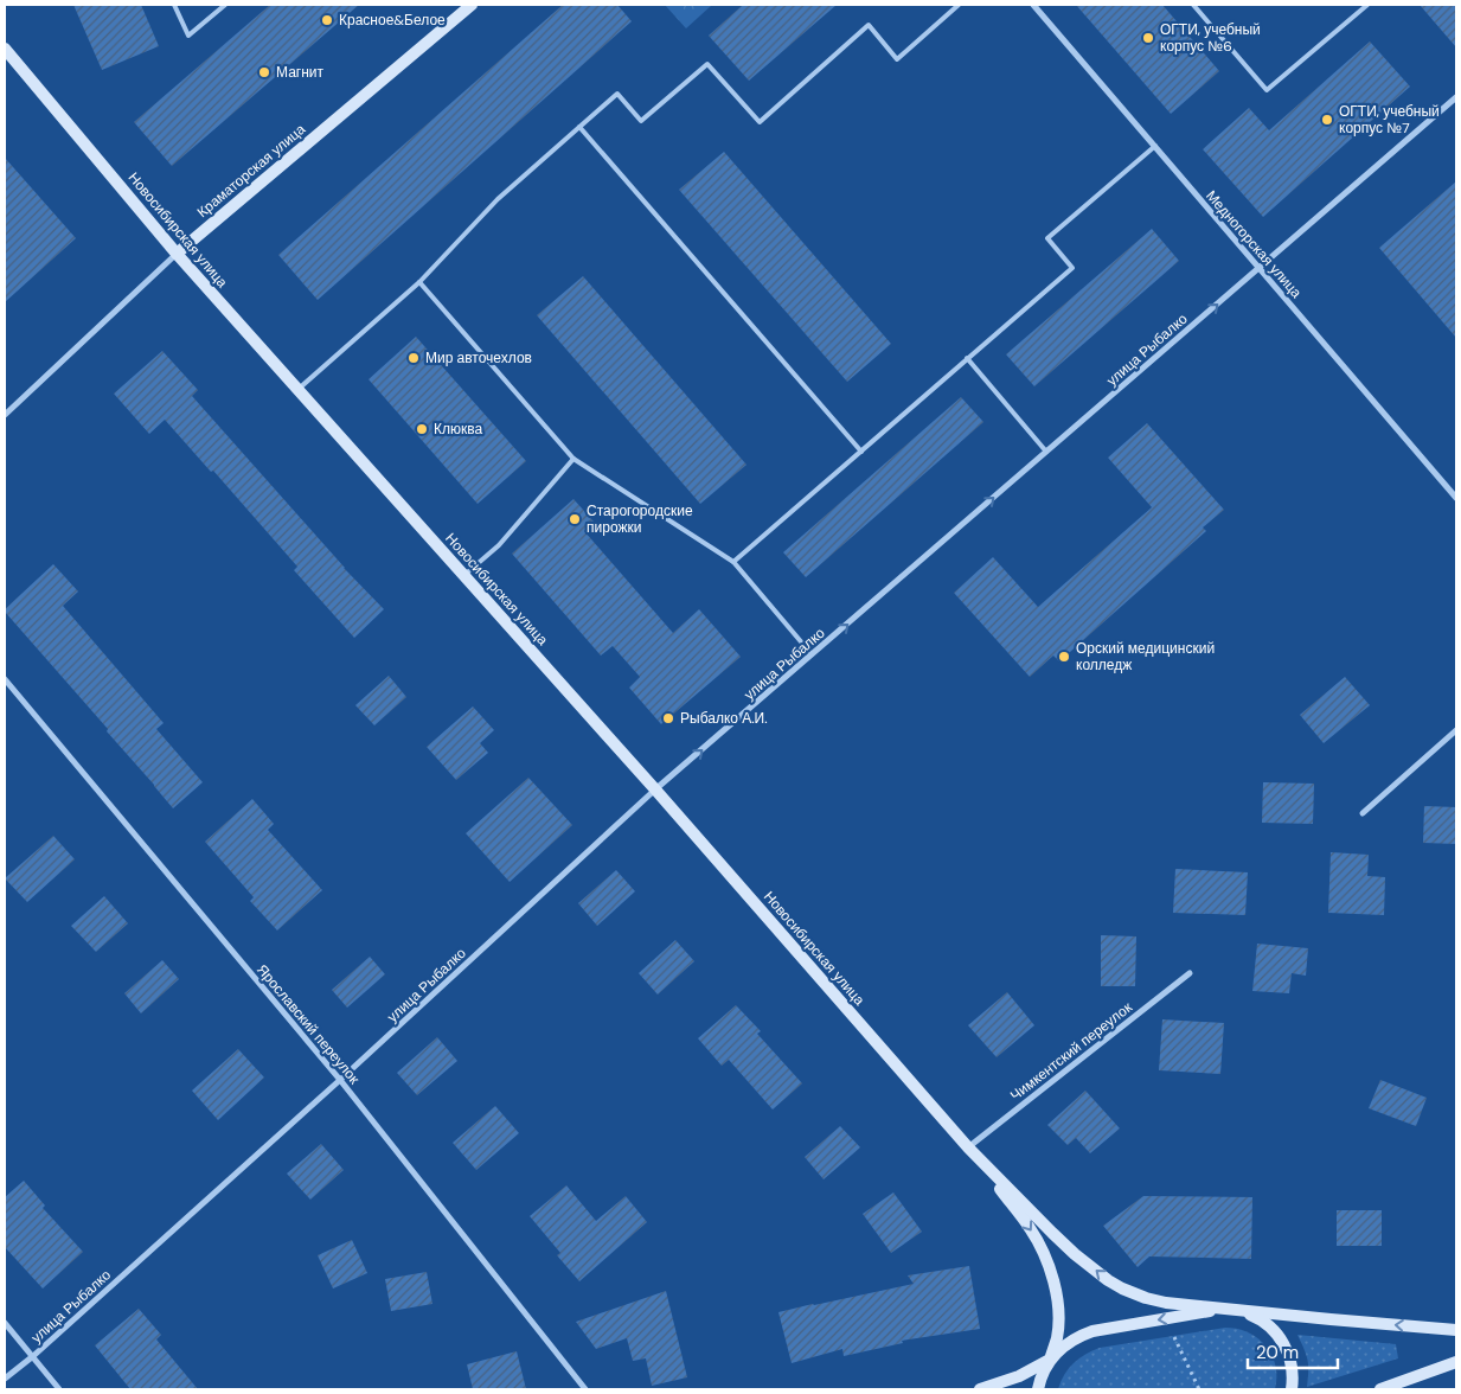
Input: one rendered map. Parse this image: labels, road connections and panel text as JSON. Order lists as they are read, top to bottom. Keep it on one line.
{"streets":{"main road":["Краматорская улица","Новосибирская улица"],"street":["Медногорская улица","улица Рыбалко","Ярославский переулок","Чимкентский переулок"]},"crossings":[["Краматорская улица","Новосибирская улица"],["Новосибирская улица","улица Рыбалко"],["Новосибирская улица","Чимкентский переулок"],["Медногорская улица","улица Рыбалко"],["улица Рыбалко","Ярославский переулок"]],"one_way":["улица Рыбалко"],"places":["Красное&Белое","ОГТИ, учебный корпус №6","Магнит","ОГТИ, учебный корпус №7","Мир авточехлов","Клюква","Старогородские пирожки","Орский медицинский колледж","Рыбалко А.И."],"scale_bar":"20 m"}
